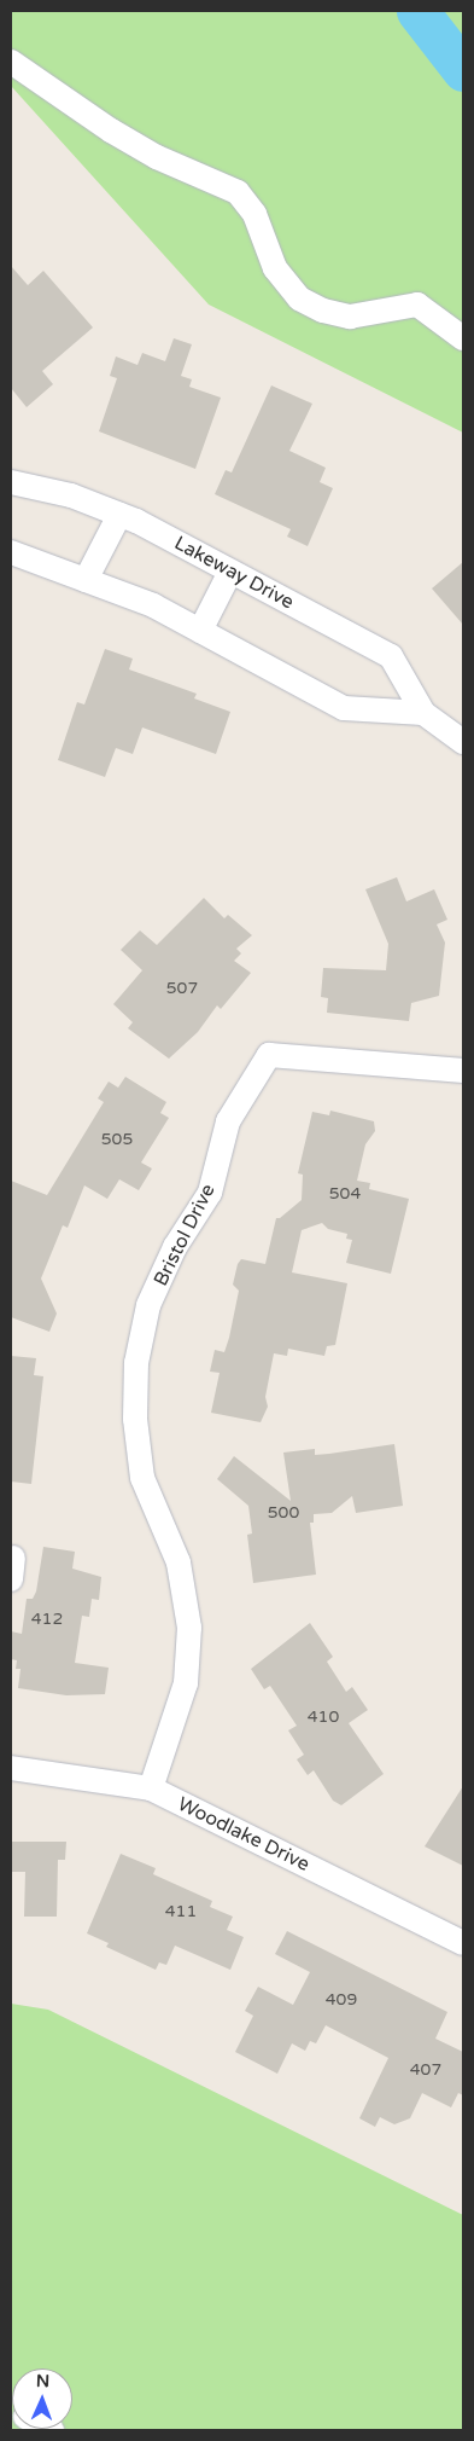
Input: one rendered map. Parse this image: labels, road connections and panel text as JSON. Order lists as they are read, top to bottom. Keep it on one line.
{"streets":{"street":["Lakeway Drive","Bristol Drive","Woodlake Drive"]},"crossings":[["Bristol Drive","Woodlake Drive"]],"house_numbers":["507","505","504","500","412","410","411","409","407"],"north":"top"}
